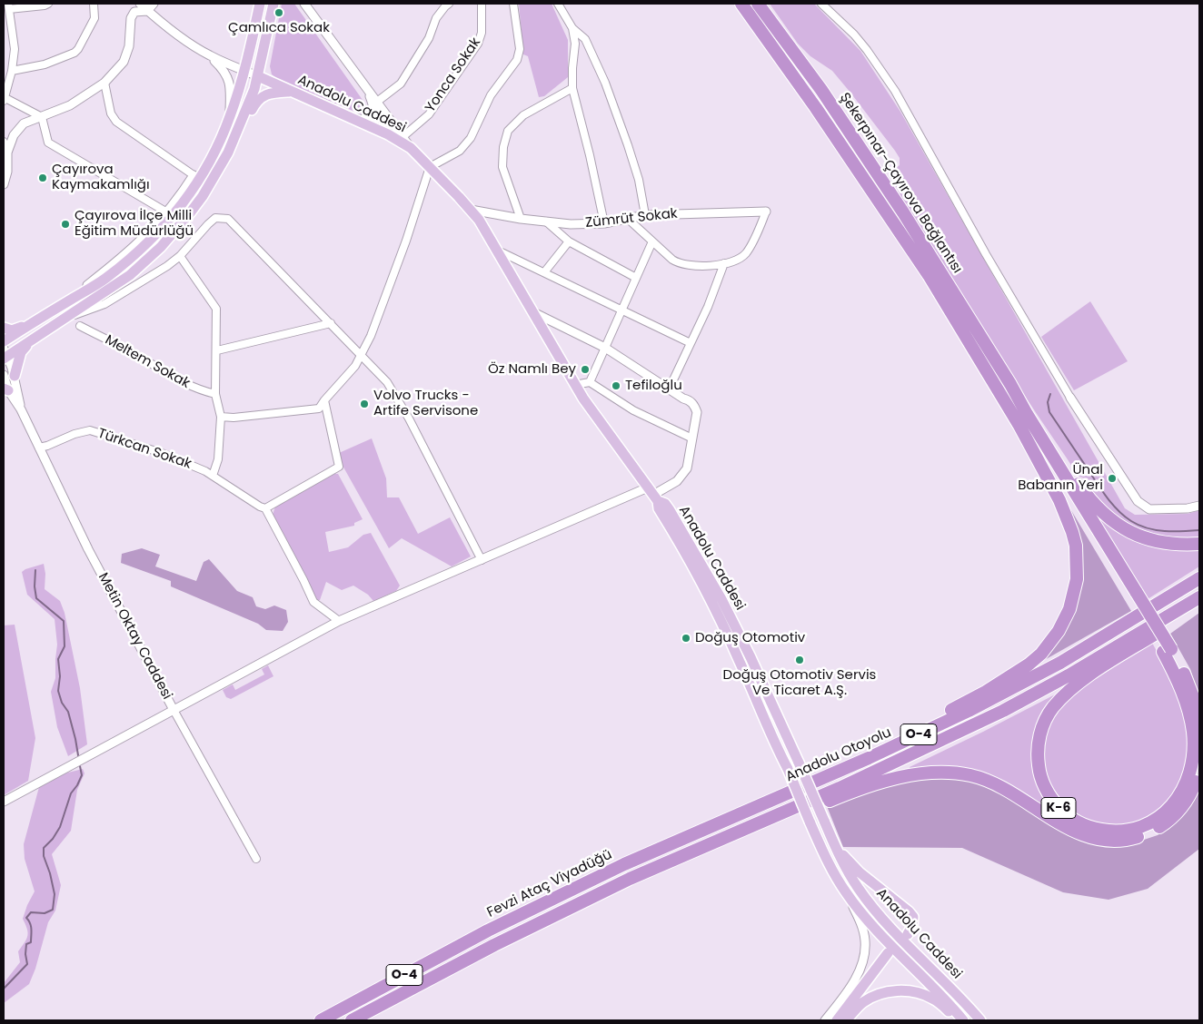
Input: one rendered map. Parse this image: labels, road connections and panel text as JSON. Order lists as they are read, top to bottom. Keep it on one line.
{"streets":{"highway":["Şekerpınar-Çayırova Bağlantısı","O-4","Anadolu Otoyolu","K-6","Fevzi Ataç Viyadüğü"],"main road":["Anadolu Caddesi"],"street":["Yonca Sokak","Zümrüt Sokak","Meltem Sokak","Türkcan Sokak","Metin Oktay Caddesi"]},"crossings":[["Anadolu Caddesi","Zümrüt Sokak"],["Şekerpınar-Çayırova Bağlantısı","K-6"],["Türkcan Sokak","Metin Oktay Caddesi"],["O-4","K-6"],["Anadolu Otoyolu","Fevzi Ataç Viyadüğü"]],"places":["Çamlıca Sokak","Çayırova Kaymakamlığı","Çayırova İlçe Milli Eğitim Müdürlüğü","Öz Namlı Bey","Tefiloğlu","Volvo Trucks - Artife Servisone","Ünal Babanın Yeri","Doğuş Otomotiv","Doğuş Otomotiv Servis Ve Ticaret A.Ş."]}
